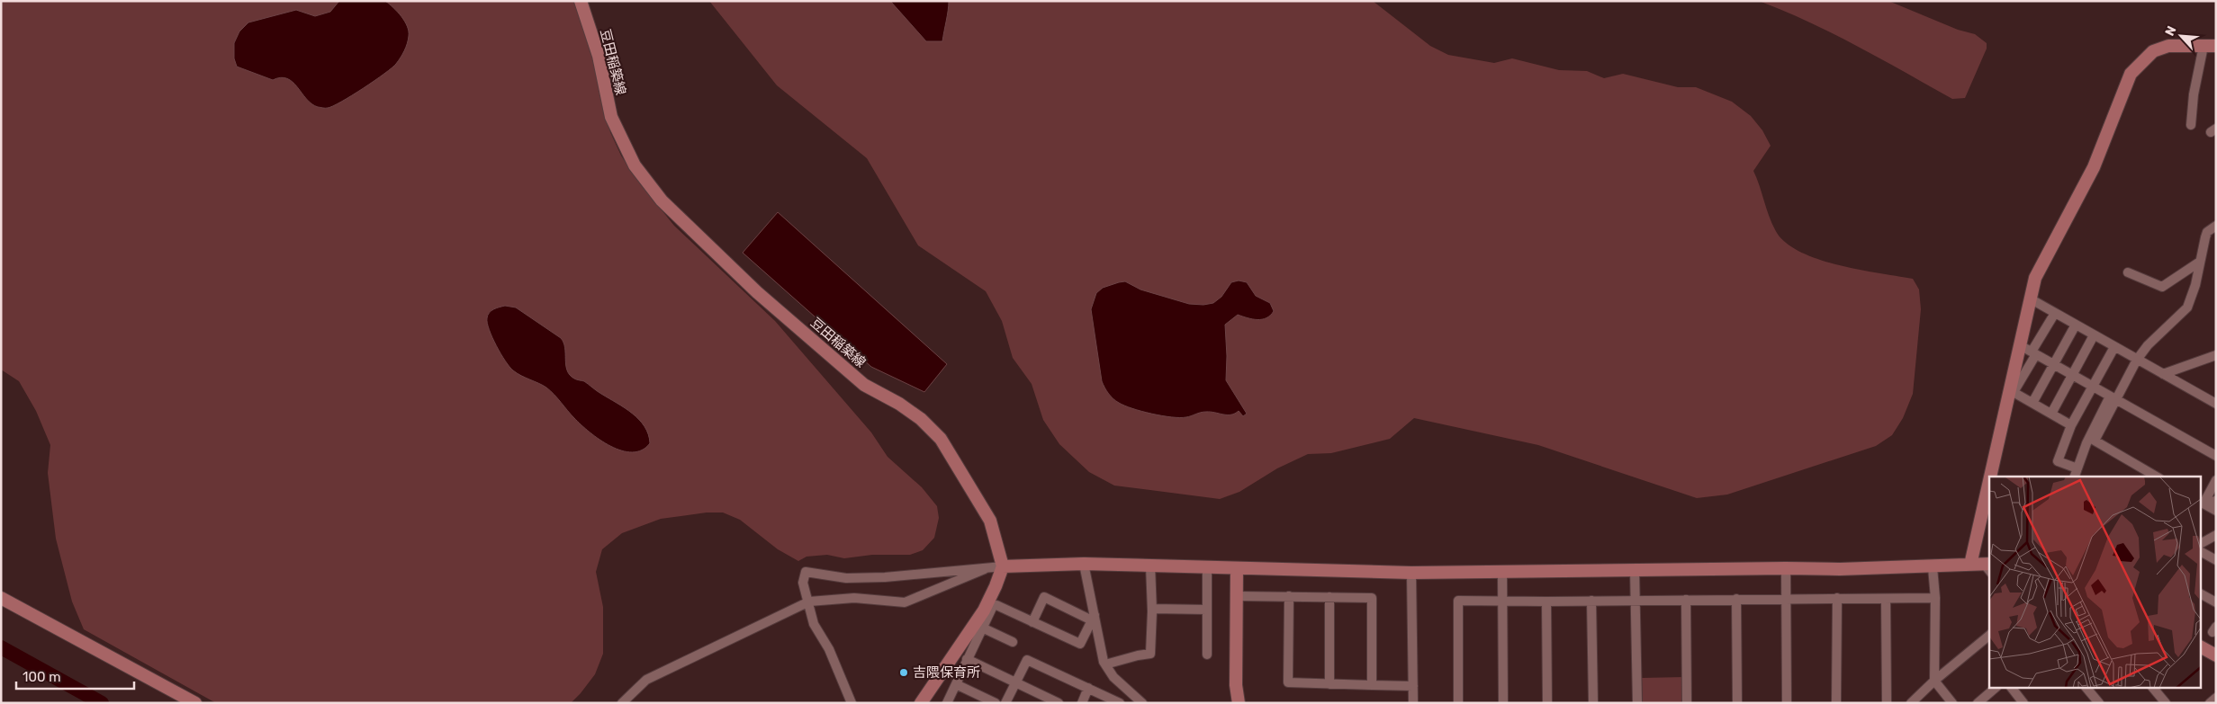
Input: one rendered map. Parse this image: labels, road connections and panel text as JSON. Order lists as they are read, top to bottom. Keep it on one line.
{"streets":{"street":["豆田稲築線"]},"places":["吉隈保育所"],"scale_bar":"100 m","north":"top left"}
